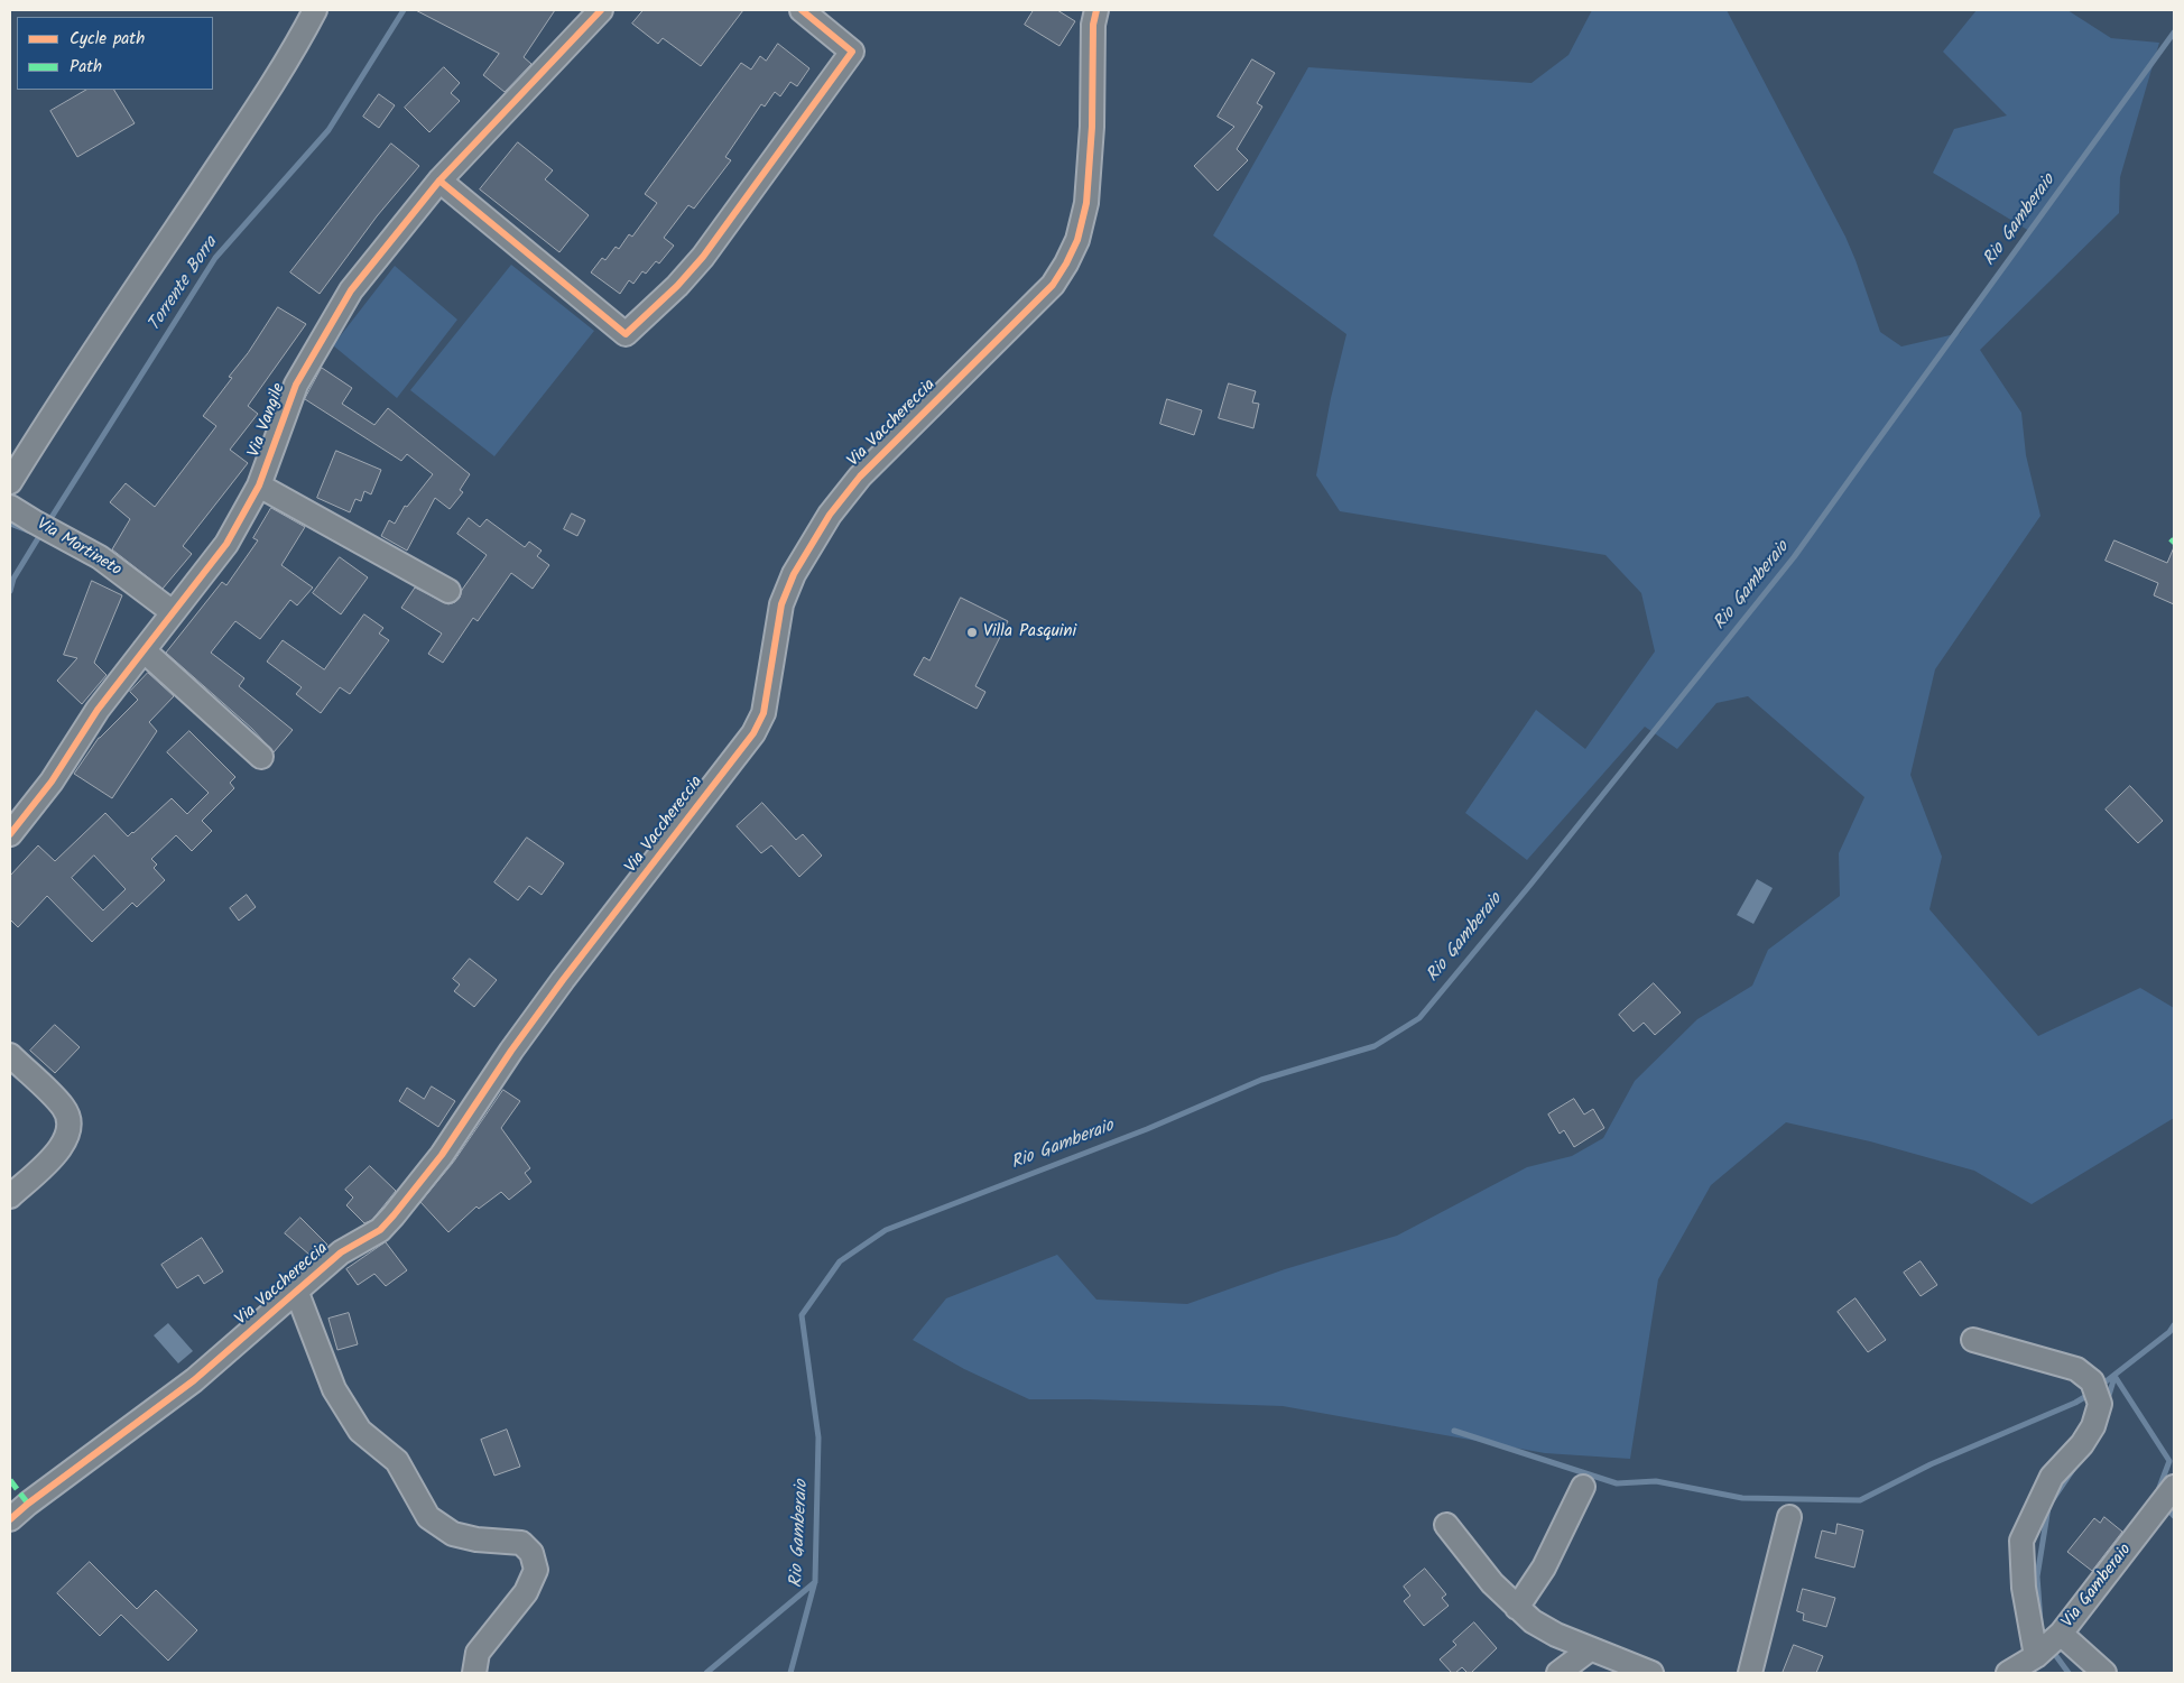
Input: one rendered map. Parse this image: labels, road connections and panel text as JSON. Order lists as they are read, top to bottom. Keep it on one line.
{"streets":{"street":["Via Vangile","Via Vacchereccia","Via Mortineto","Via Gamberaio"]},"crossings":[["Via Vangile","Via Mortineto"]],"water":["Rio Gamberaio","Torrente Borra"],"places":["Villa Pasquini"],"legend":["Cycle path","Path"]}
